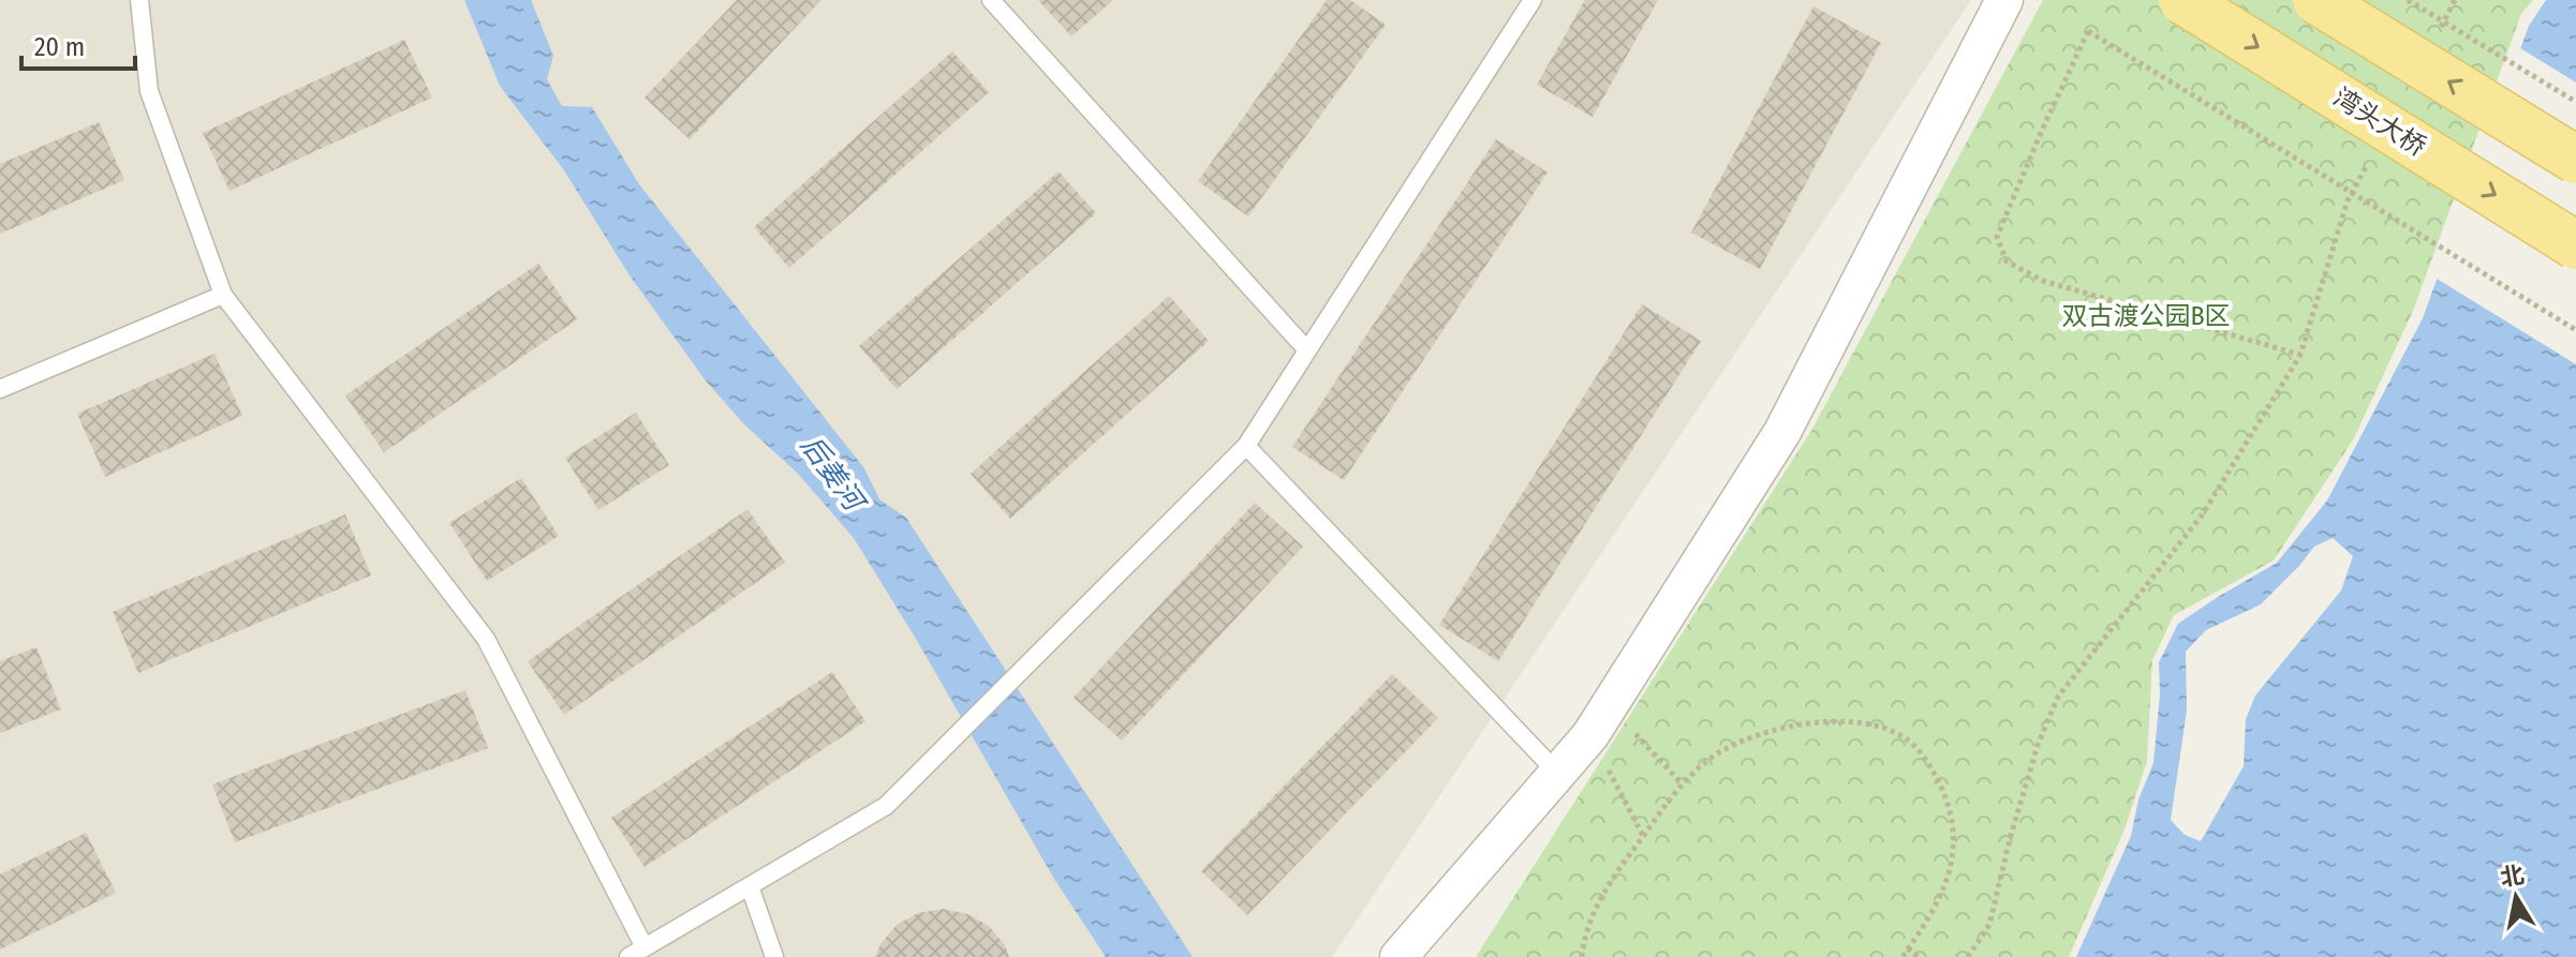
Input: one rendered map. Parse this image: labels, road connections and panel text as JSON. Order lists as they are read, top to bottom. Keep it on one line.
{"streets":{"main road":["湾头大桥"]},"water":["后姜河"],"parks":["双古渡公园B区"],"scale_bar":"20 m","north":"top"}
